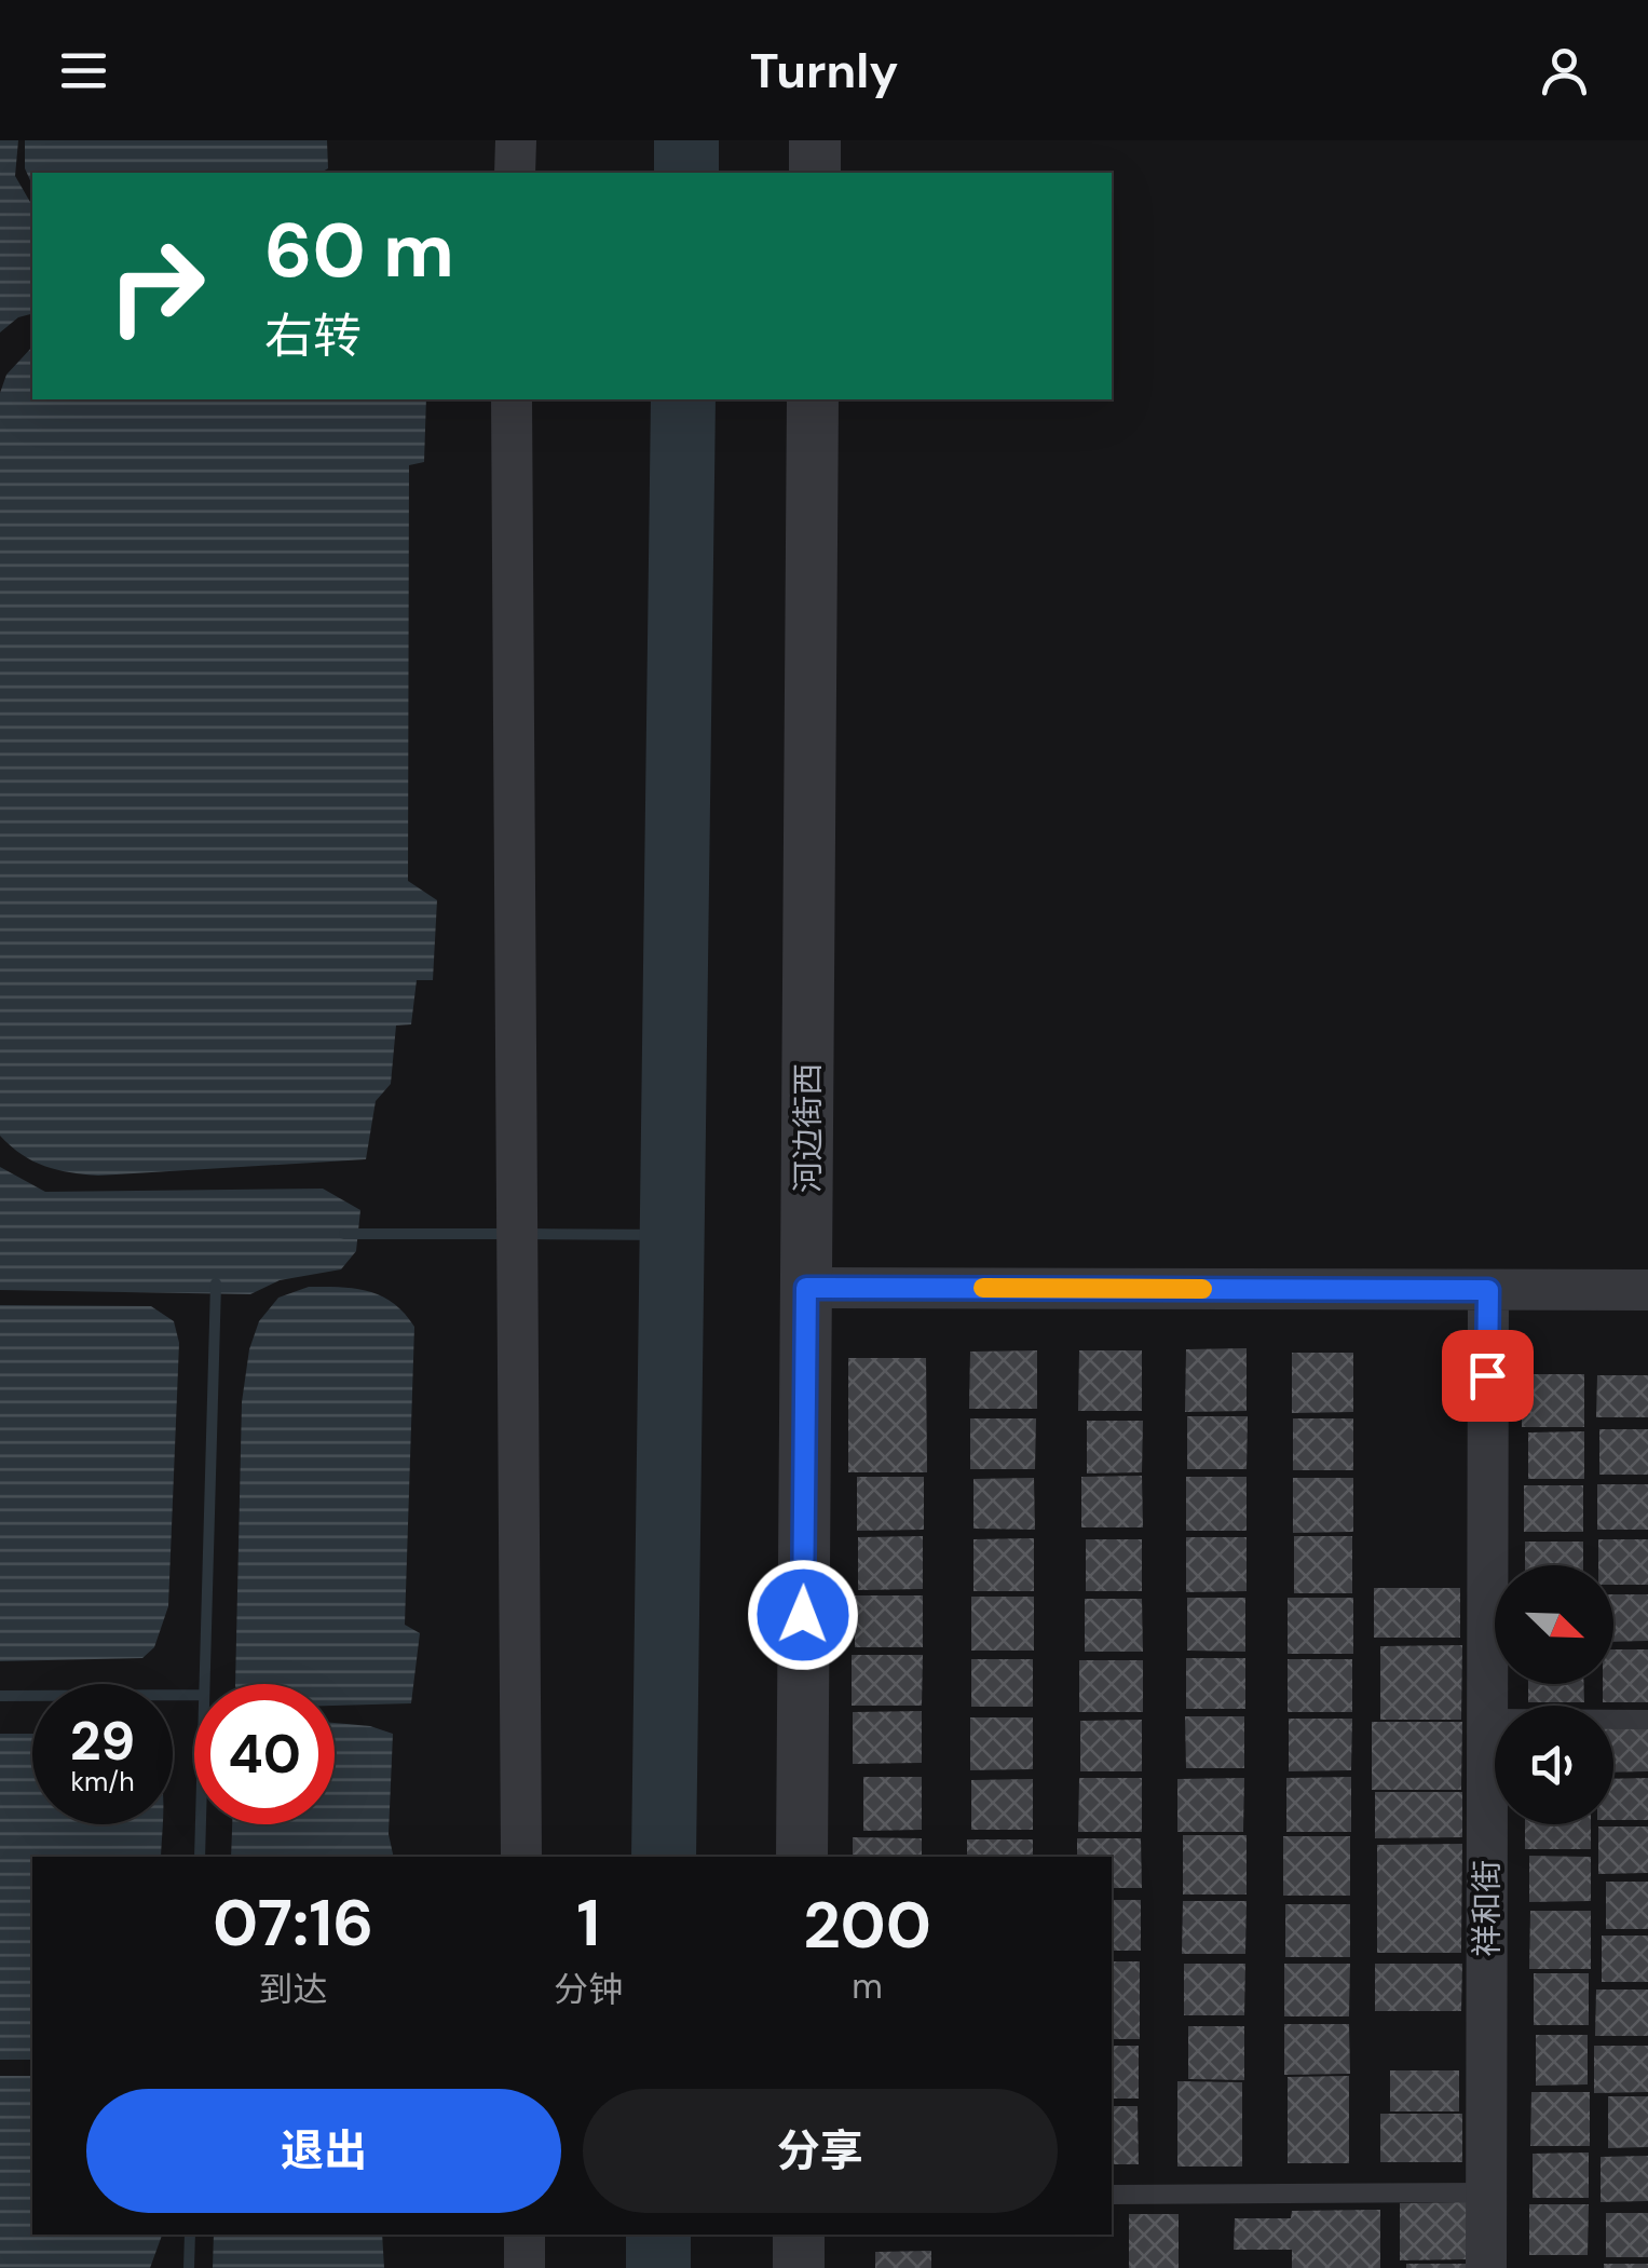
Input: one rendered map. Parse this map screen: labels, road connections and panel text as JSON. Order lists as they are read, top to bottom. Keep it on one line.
{"streets":{"street":["河边街西","祥和街"]},"north":"bottom right","page":{"header":"Turnly","turn":["60 m","右转"],"speed":"29 km/h","limit":"40","eta":["07:16","到达","1","分钟","200","m"],"buttons":["退出","分享"]}}
